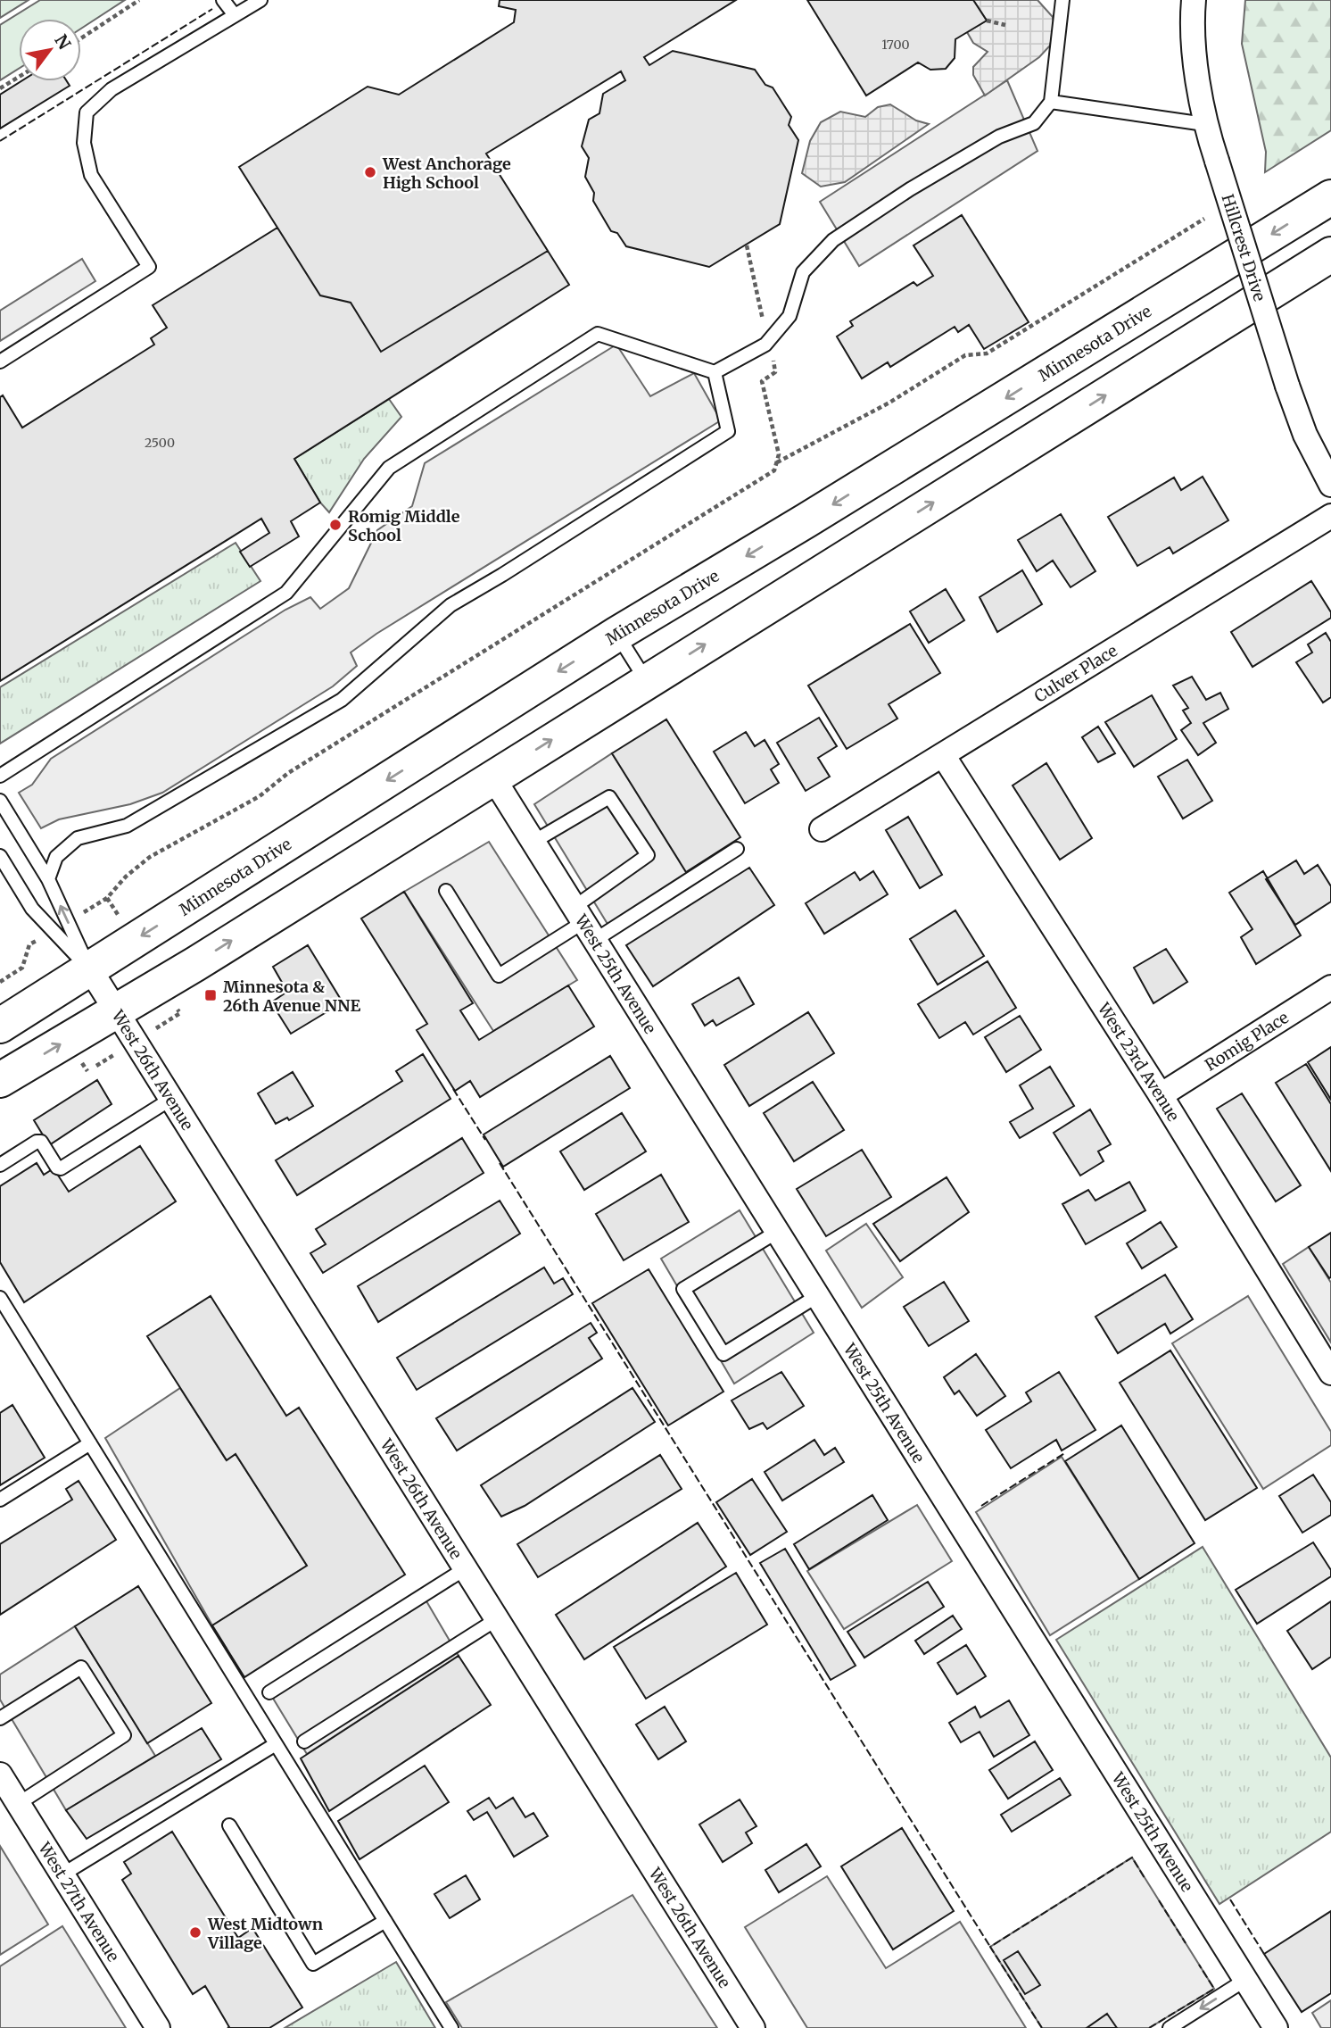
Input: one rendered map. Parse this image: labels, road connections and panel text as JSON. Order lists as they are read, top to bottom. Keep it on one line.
{"streets":{"main road":["Minnesota Drive"],"street":["Hillcrest Drive","Culver Place","West 25th Avenue","Romig Place","West 23rd Avenue","West 26th Avenue","West 27th Avenue"]},"crossings":[["Minnesota Drive","West 26th Avenue"],["Culver Place","West 23rd Avenue"],["Romig Place","West 23rd Avenue"]],"places":{"other":["West Anchorage High School","Romig Middle School","West Midtown Village"],"transit":["Minnesota & 26th Avenue NNE"]},"house_numbers":["1700","2500"],"north":"top right"}
